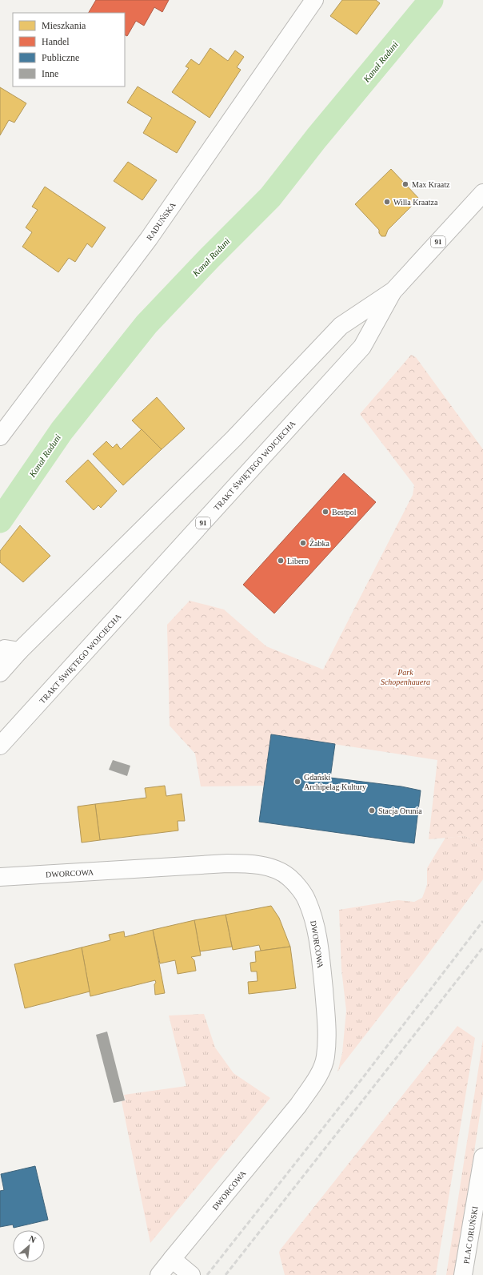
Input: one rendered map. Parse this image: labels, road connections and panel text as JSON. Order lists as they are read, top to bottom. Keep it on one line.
{"streets":{"street":["RADUŃSKA","91","TRAKT ŚWIĘTEGO WOJCIECHA","DWORCOWA","PLAC ORUŃSKI"]},"water":["Kanał Raduni"],"parks":["Park Schopenhauera"],"places":["Max Kraatz","Willa Kraatza","Bestpol","Żabka","Libero","Gdański Archipelag Kultury","Stacja Orunia"],"legend":["Mieszkania","Handel","Publiczne","Inne"],"north":"top right"}
